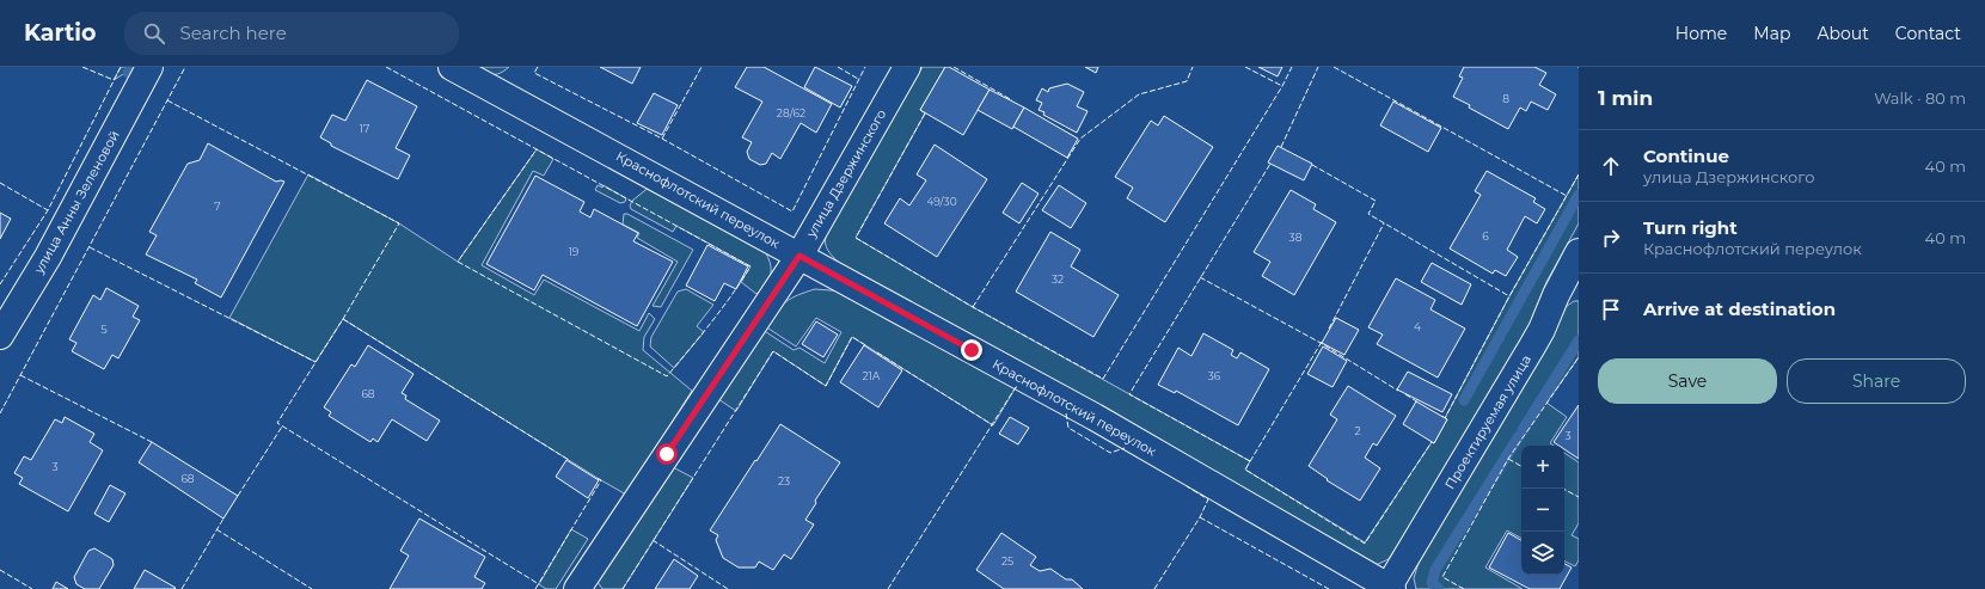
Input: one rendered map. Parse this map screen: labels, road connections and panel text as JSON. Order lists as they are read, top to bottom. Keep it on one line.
{"streets":{"street":["улица Дзержинского","Краснофлотский переулок","улица Анны Зеленовой","Проектируемая улица"]},"crossings":[["улица Дзержинского","Краснофлотский переулок"],["Краснофлотский переулок","Проектируемая улица"]],"house_numbers":["8","28/62","17","49/30","7","6","38","19","32","4","5","21А","36","68","2","3","3","68","23","25"],"page":{"header":"Kartio","search":"Search here","nav":["Home","Map","About","Contact"],"heading":["1 min","Walk · 80 m"],"list":[["Continue","улица Дзержинского","40 m"],["Turn right","Краснофлотский переулок","40 m"],"Arrive at destination"],"buttons":["Save","Share"],"map_buttons":["+","−"]}}
